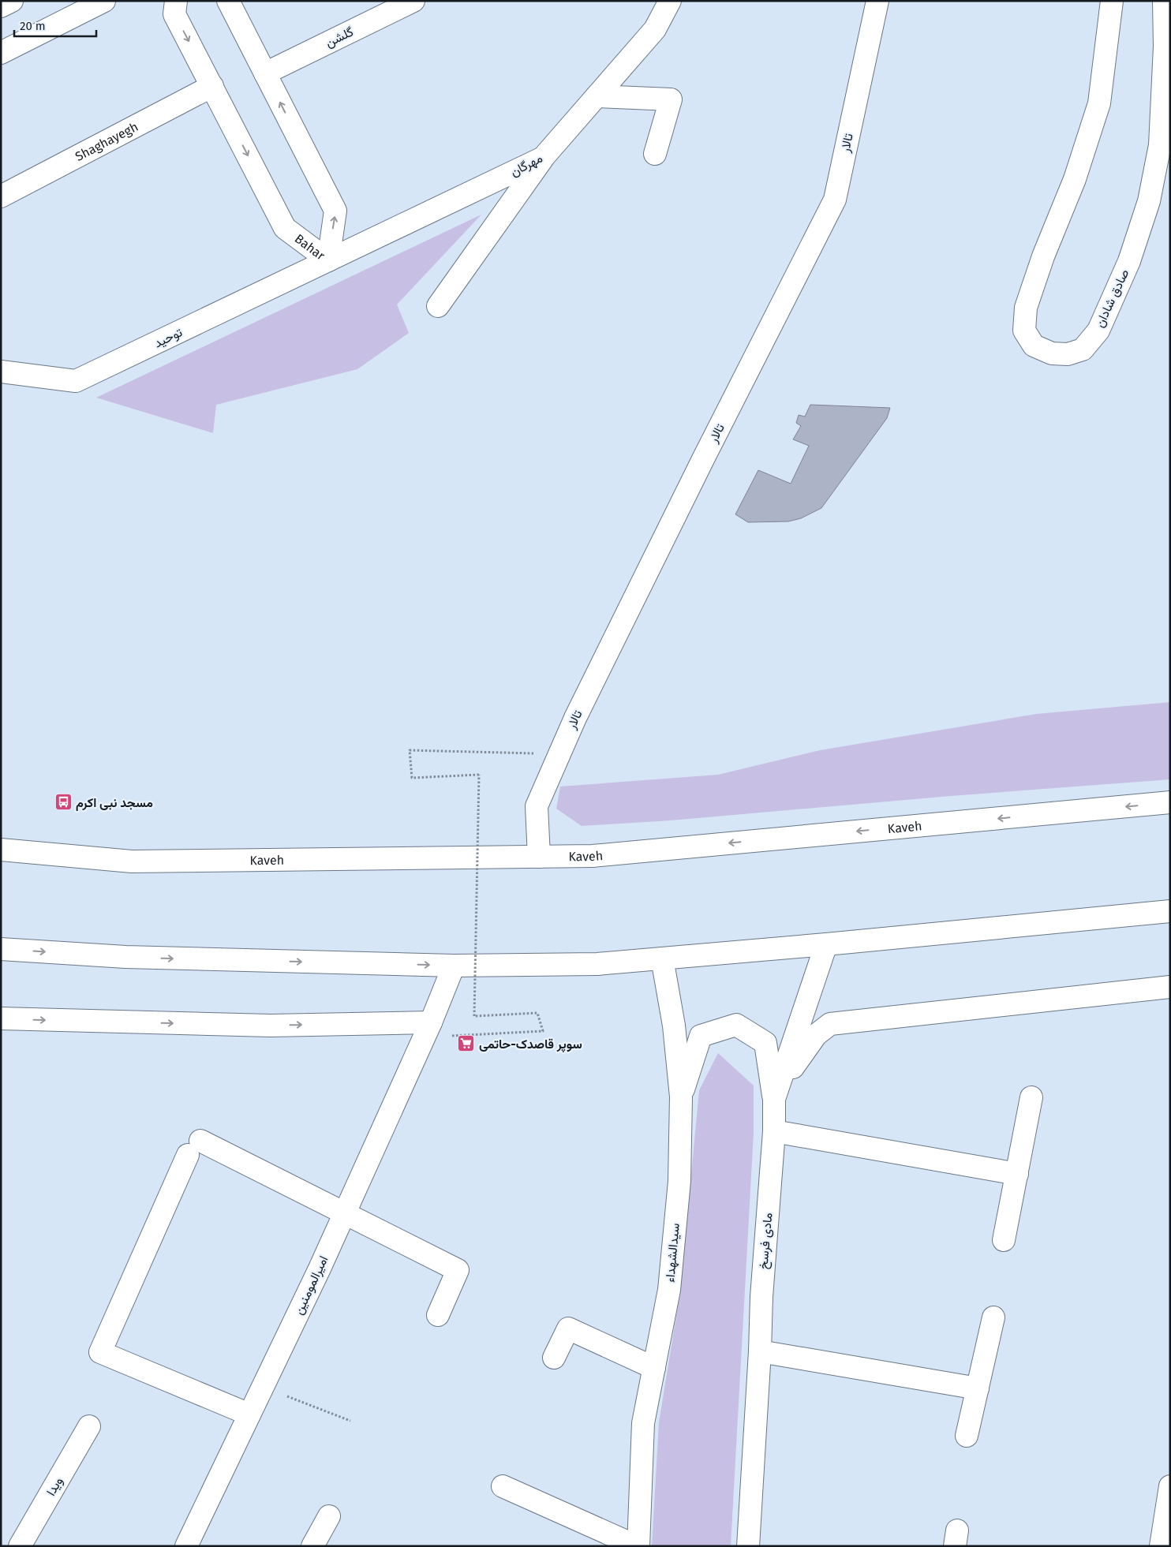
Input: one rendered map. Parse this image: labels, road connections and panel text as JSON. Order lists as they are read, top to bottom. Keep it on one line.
{"streets":{"street":["گلشن","Shaghayegh","تالار","مهرگان","Bahar","صادق شادان","توحید","Kaveh","مادی فرسخ","سیدالشهداء","امیرالمومنین","ویدا"]},"crossings":[["گلشن","Bahar"],["Shaghayegh","Bahar"],["تالار","Kaveh"],["مهرگان","Bahar"],["مهرگان","توحید"],["Bahar","توحید"]],"places":{"bus stop":["مسجد نبی اکرم"],"supermarket":["سوپر قاصدک-حاتمی"]},"scale_bar":"20 m"}
